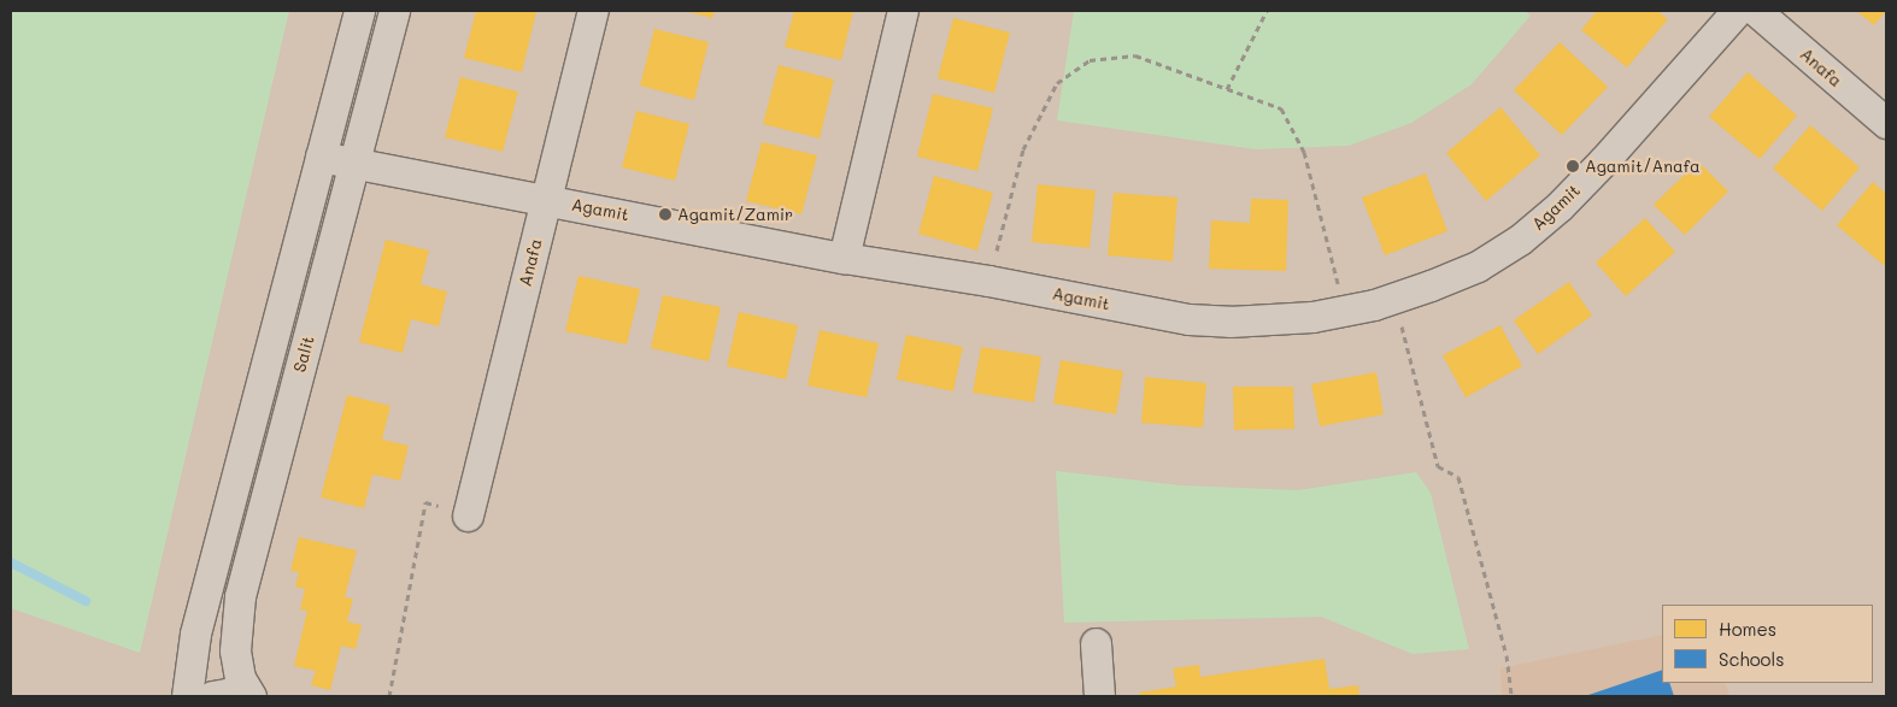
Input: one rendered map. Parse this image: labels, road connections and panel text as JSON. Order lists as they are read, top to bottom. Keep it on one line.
{"streets":{"street":["Anafa","Agamit","Salit"]},"crossings":[["Anafa","Agamit"],["Agamit","Salit"]],"places":["Agamit/Anafa","Agamit/Zamir"],"legend":["Homes","Schools"]}
